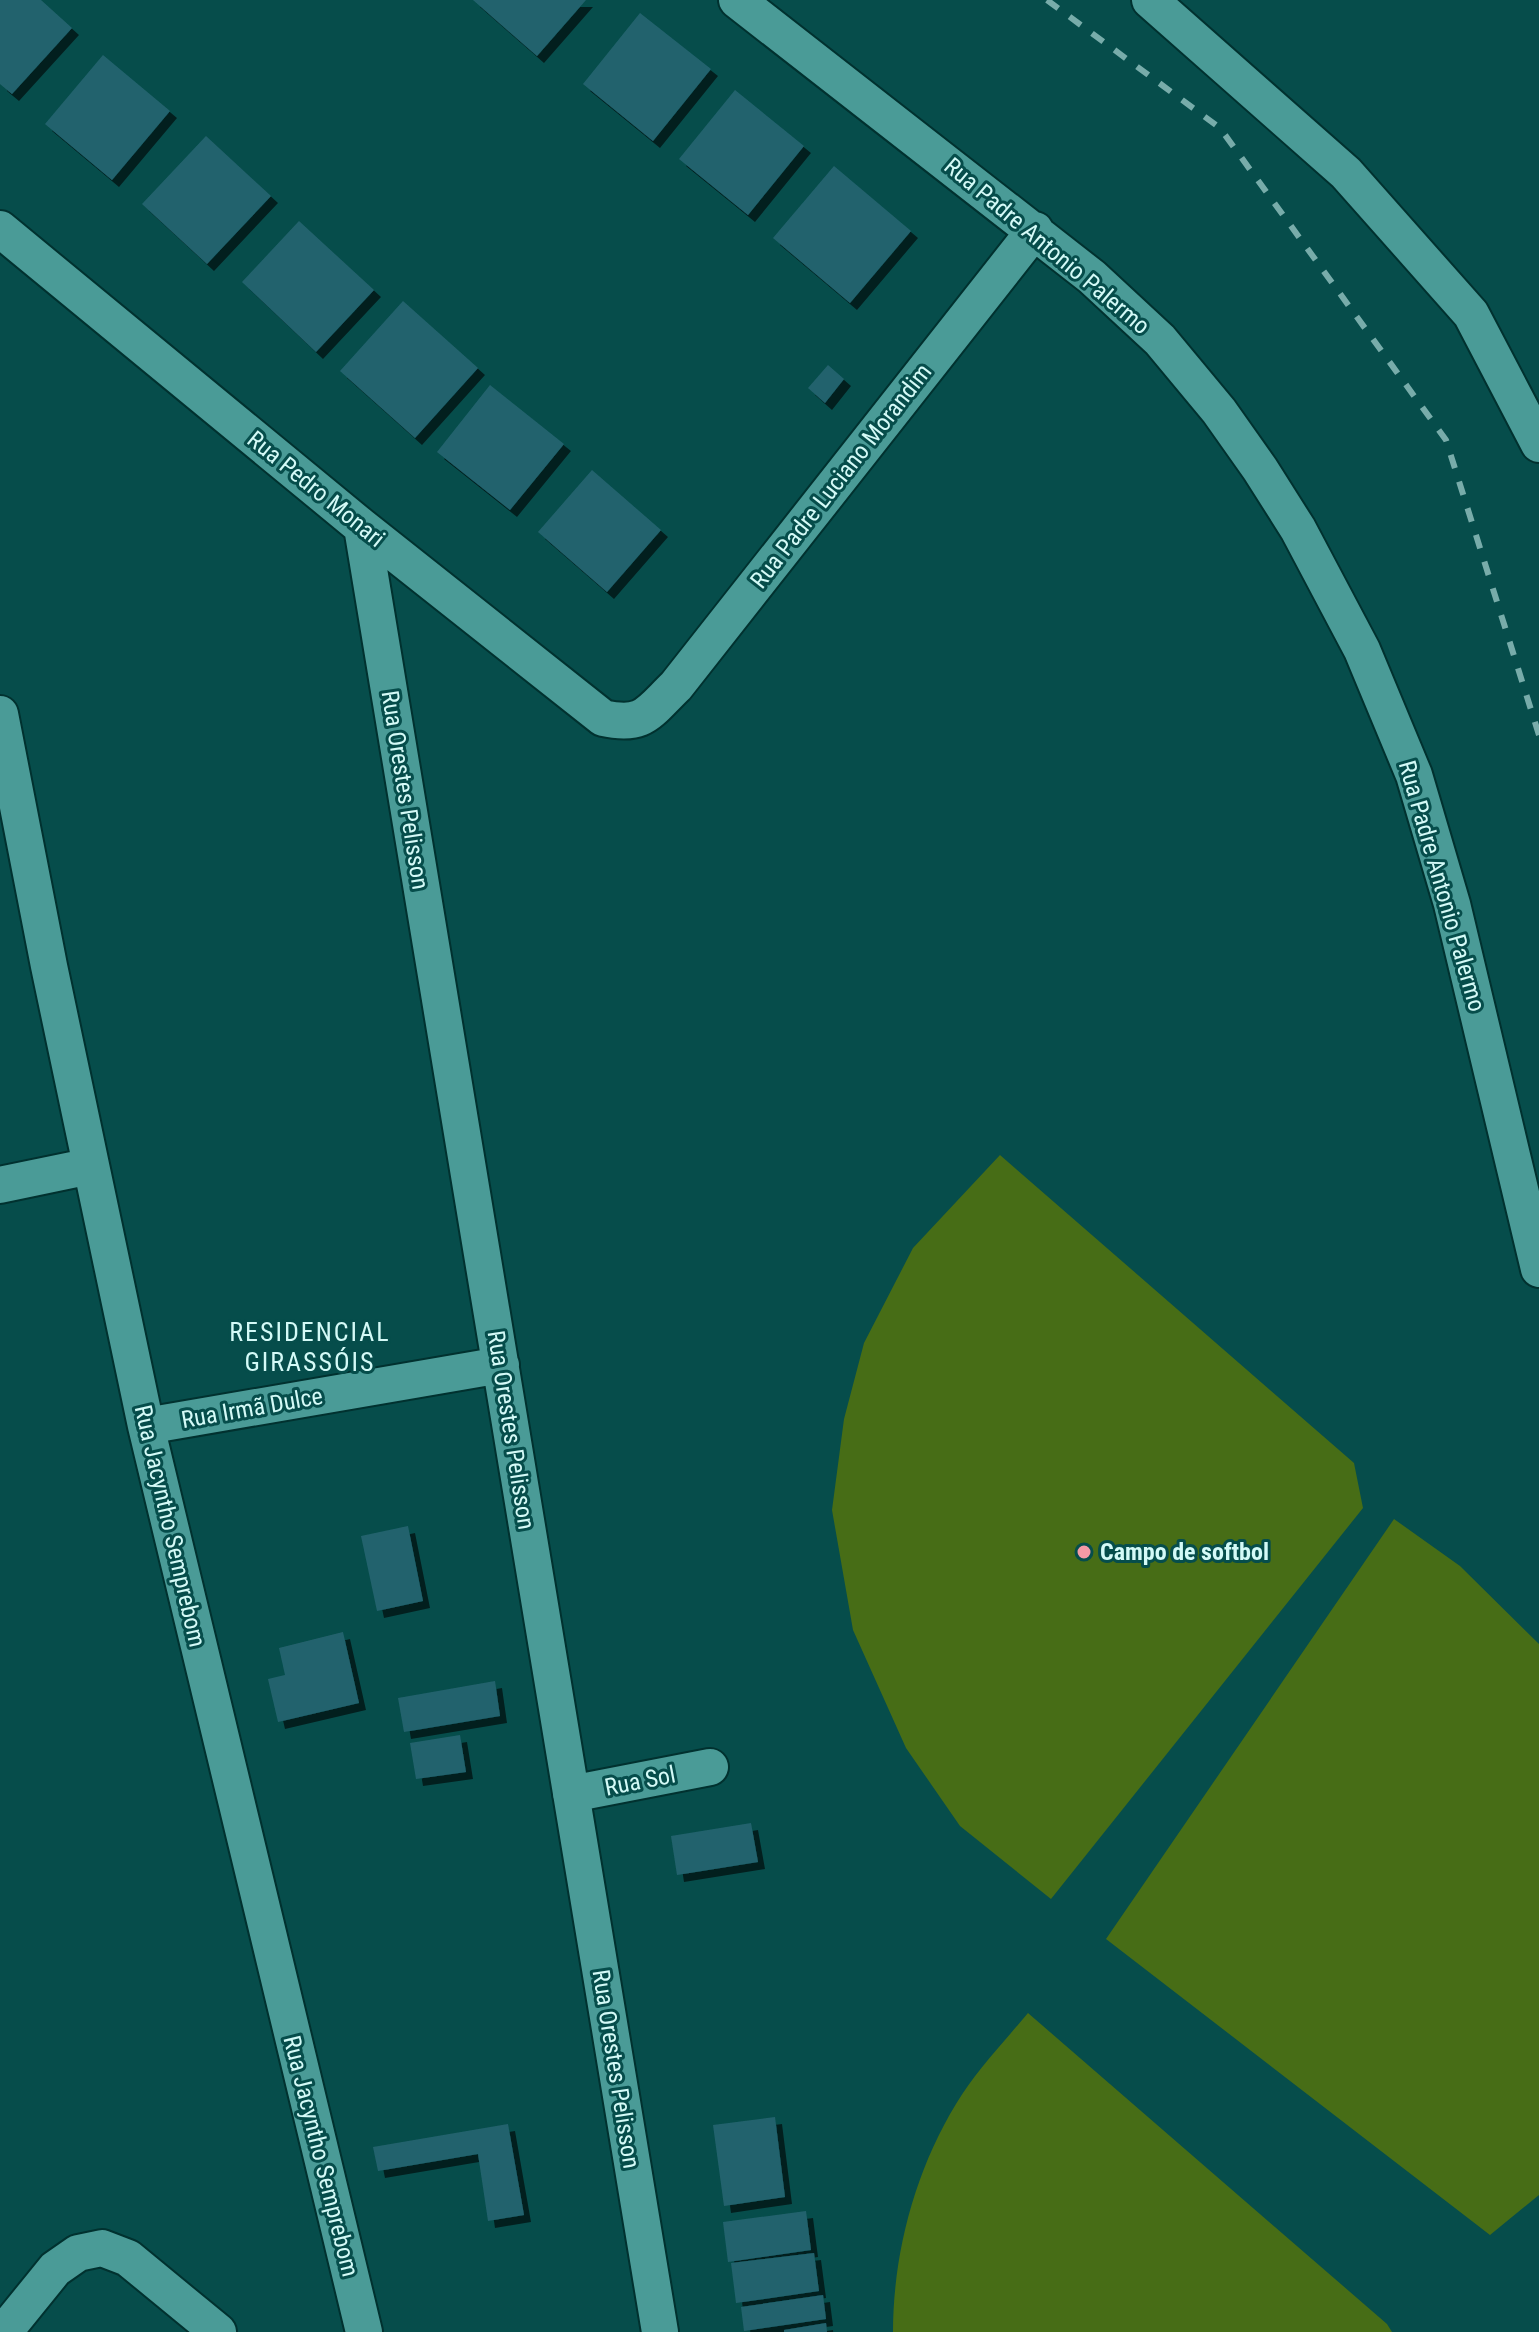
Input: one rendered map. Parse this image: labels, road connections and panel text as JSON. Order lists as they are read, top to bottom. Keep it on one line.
{"streets":{"street":["Rua Padre Antonio Palermo","Rua Padre Luciano Morandim","Rua Pedro Monari","Rua Orestes Pelisson","Rua Irmã Dulce","Rua Jacyntho Semprebom","Rua Sol"]},"crossings":[["Rua Padre Antonio Palermo","Rua Padre Luciano Morandim"],["Rua Padre Luciano Morandim","Rua Pedro Monari"],["Rua Pedro Monari","Rua Orestes Pelisson"],["Rua Orestes Pelisson","Rua Irmã Dulce"],["Rua Orestes Pelisson","Rua Sol"],["Rua Irmã Dulce","Rua Jacyntho Semprebom"]],"districts":["RESIDENCIAL GIRASSÓIS"],"places":["Campo de softbol"]}
